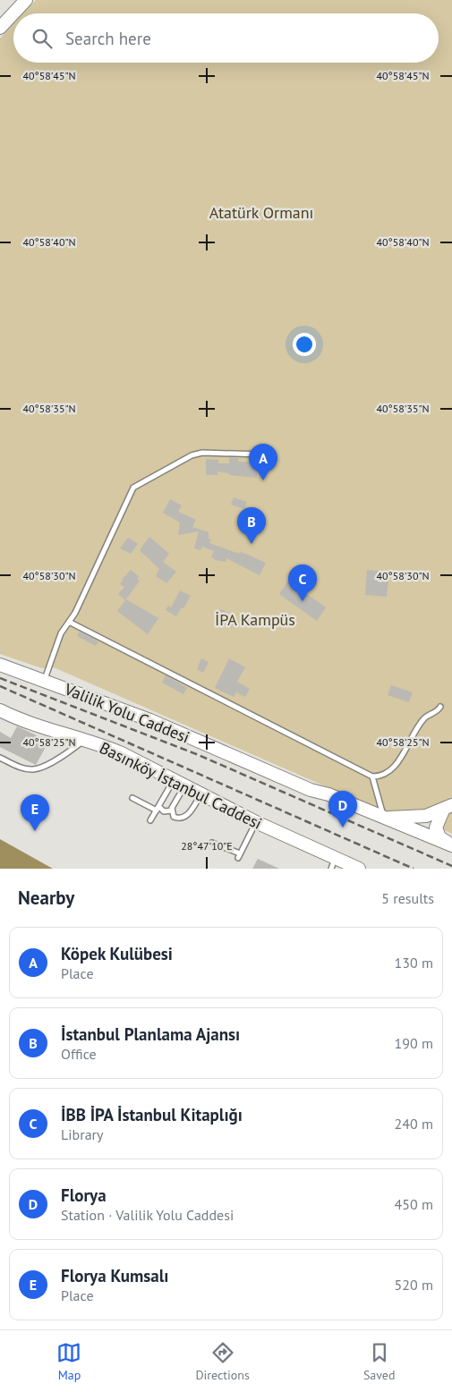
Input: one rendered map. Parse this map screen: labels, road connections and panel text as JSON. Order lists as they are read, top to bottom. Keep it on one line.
{"streets":{"main road":["Valilik Yolu Caddesi","Basınköy İstanbul Caddesi"]},"parks":["Atatürk Ormanı","İPA Kampüs"],"page":{"search":"Search here","pins":["A","B","C","D","E"],"heading":["Nearby","5 results"],"list":[{"mark":"A","name":"Köpek Kulübesi","note":"Place","value":"130 m"},{"mark":"B","name":"İstanbul Planlama Ajansı","note":"Office","value":"190 m"},{"mark":"C","name":"İBB İPA İstanbul Kitaplığı","note":"Library","value":"240 m"},{"mark":"D","name":"Florya","note":"Station · Valilik Yolu Caddesi","value":"450 m"},{"mark":"E","name":"Florya Kumsalı","note":"Place","value":"520 m"}],"nav":["Map","Directions","Saved"]},"coordinates":["40°58'45\"N","40°58'40\"N","40°58'35\"N","40°58'30\"N","40°58'25\"N","28°47'10\"E"]}
